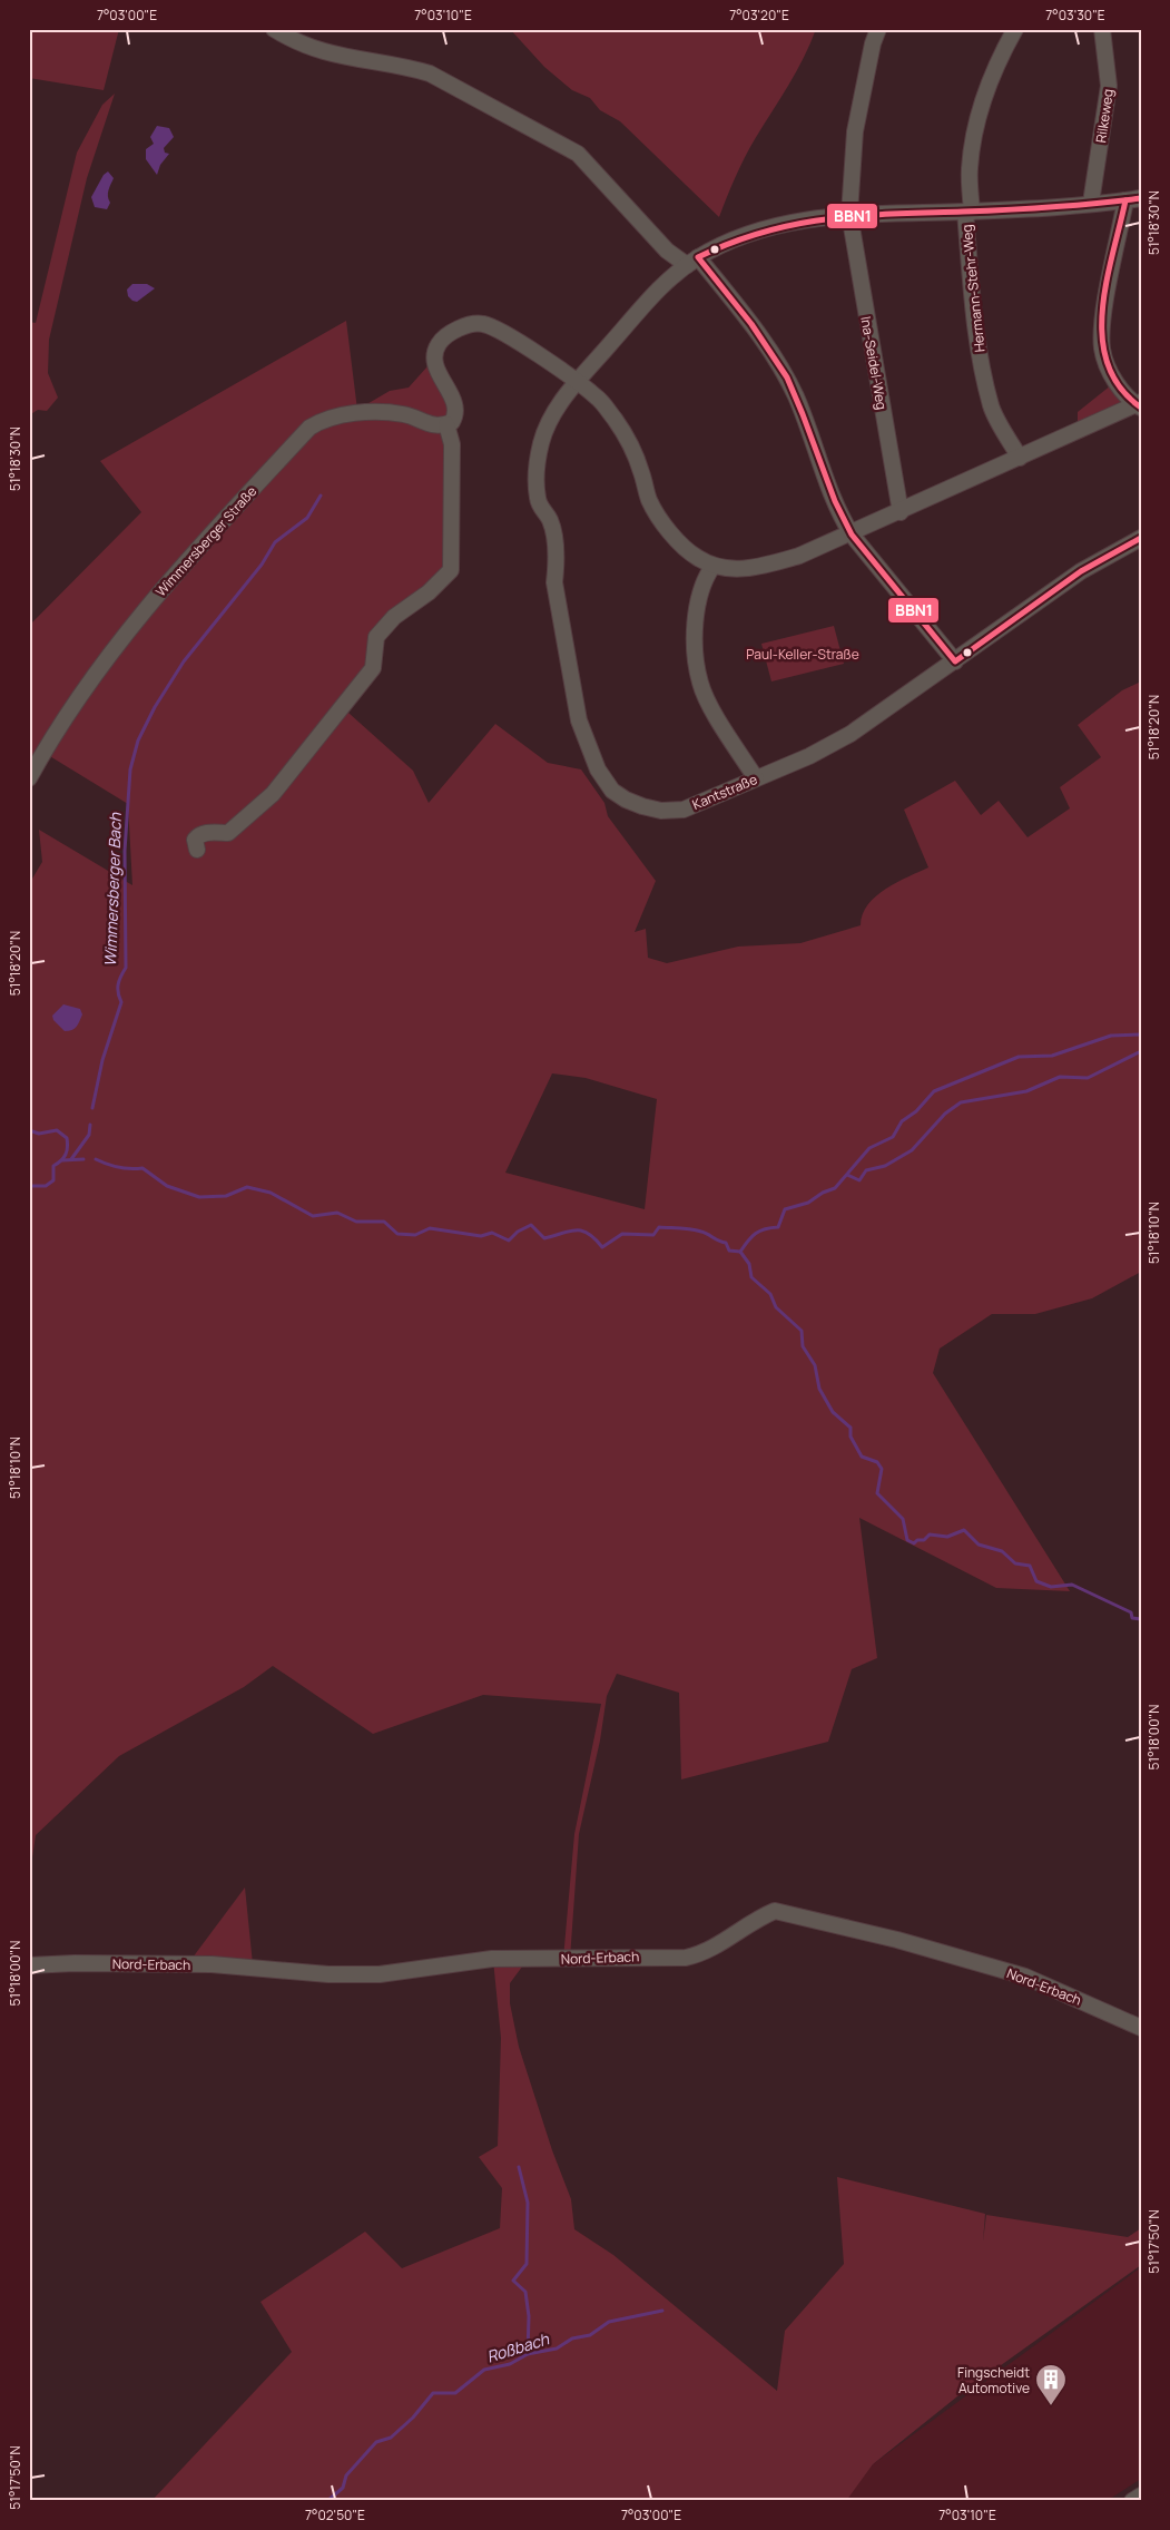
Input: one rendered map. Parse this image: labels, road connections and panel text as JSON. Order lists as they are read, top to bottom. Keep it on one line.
{"streets":{"street":["Rilkeweg","Hermann-Stehr-Weg","Ina-Seidel-Weg","Wimmersberger Straße","Kantstraße","Nord-Erbach"]},"water":["Wimmersberger Bach","Roßbach"],"parks":["Paul-Keller-Straße"],"places":{"building":["Fingscheidt Automotive"]},"lines":["transit line BBN1"],"coordinates":["7°03'00\"E","7°03'10\"E","7°03'20\"E","7°03'30\"E","51°18'30\"N","51°18'20\"N","51°18'10\"N","51°18'00\"N","51°17'50\"N","7°02'50\"E"]}
